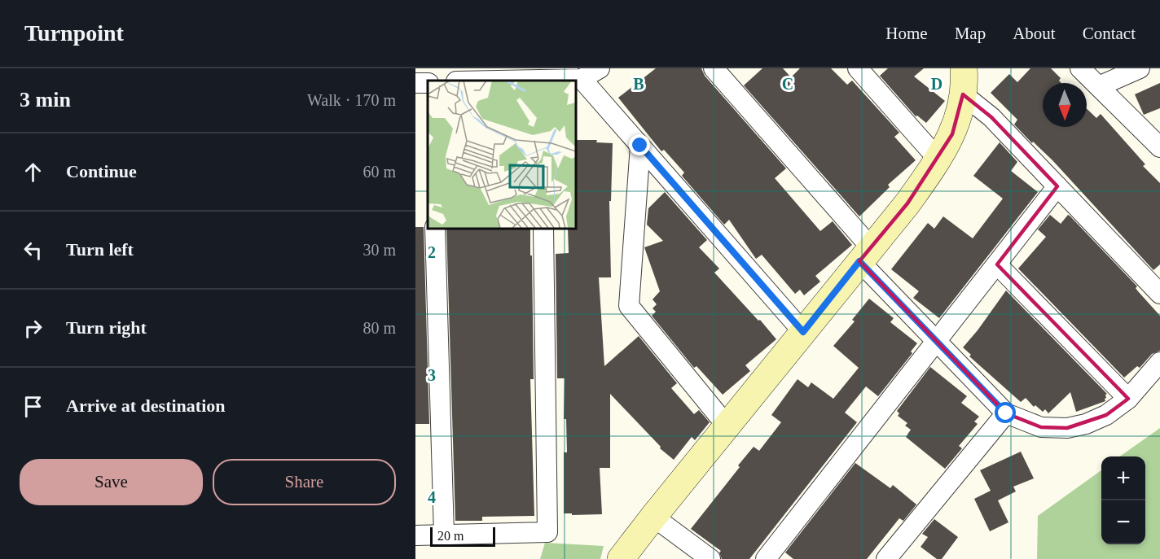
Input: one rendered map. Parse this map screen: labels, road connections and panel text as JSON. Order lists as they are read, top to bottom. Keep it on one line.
{"scale_bar":"20 m","north":"bottom","page":{"header":"Turnpoint","nav":["Home","Map","About","Contact"],"heading":["3 min","Walk · 170 m"],"list":[["Continue","60 m"],["Turn left","30 m"],["Turn right","80 m"],"Arrive at destination"],"buttons":["Save","Share"],"map_buttons":["+","−"],"scale":"20 m"},"grid":{"columns":["B","C","D"],"rows":["2","3","4"]}}
